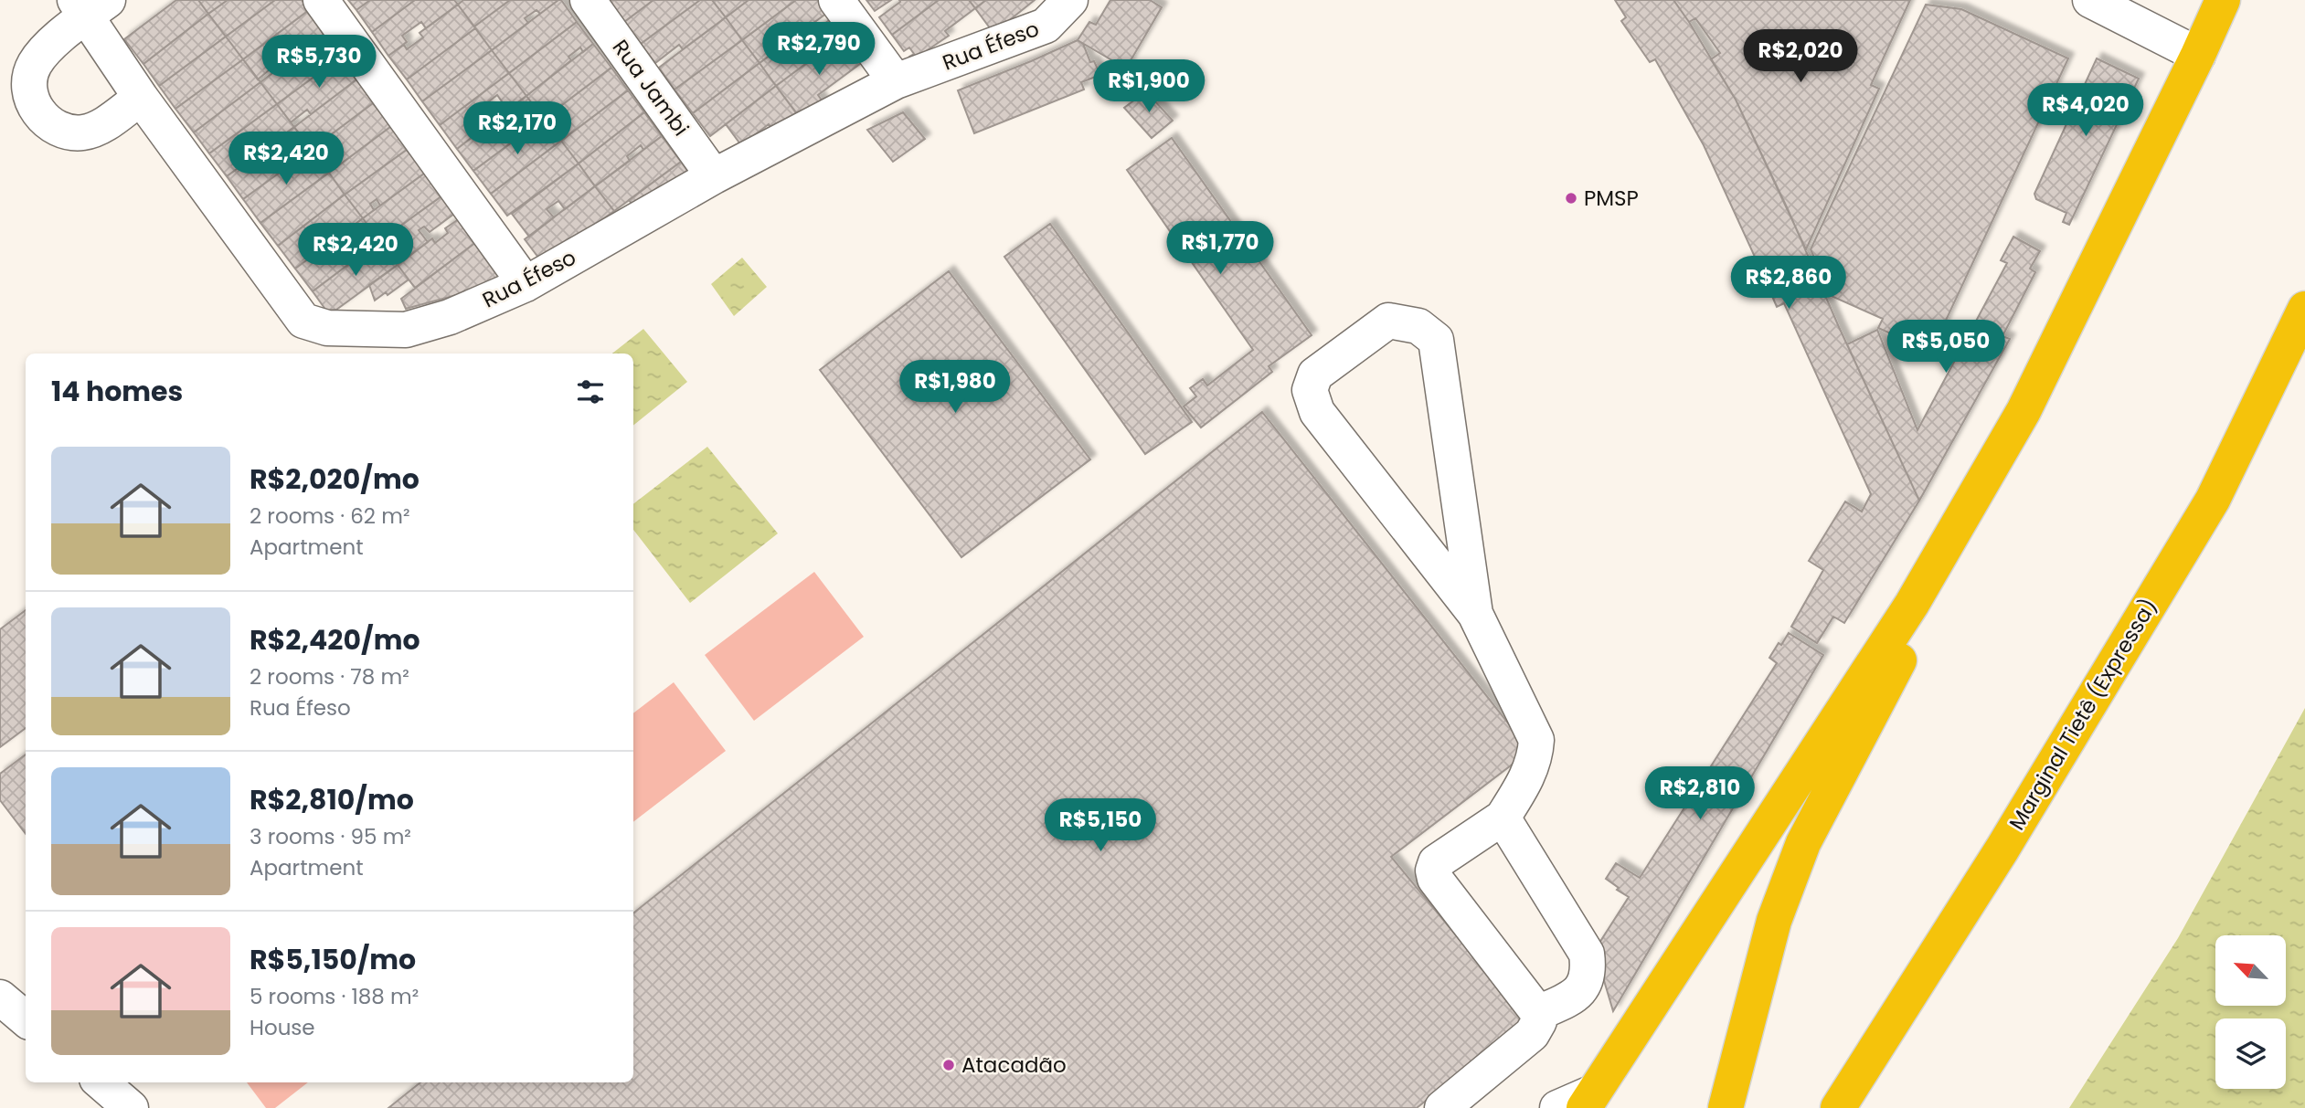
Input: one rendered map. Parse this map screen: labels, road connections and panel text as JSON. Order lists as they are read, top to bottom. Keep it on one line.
{"streets":{"highway":["Marginal Tietê (Expressa)"],"street":["Rua Éfeso","Rua Jambi"]},"crossings":[["Rua Éfeso","Rua Jambi"]],"places":["PMSP","Atacadão"],"north":"top left","page":{"price":["R$2,790","R$2,020","R$5,730","R$1,900","R$4,020","R$2,170","R$2,420","R$1,770","R$2,420","R$2,860","R$5,050","R$1,980","R$2,810","R$5,150"],"heading":"14 homes","list":[{"name":"R$2,020/mo","note":"2 rooms · 62 m² · Apartment"},{"name":"R$2,420/mo","note":"2 rooms · 78 m² · Rua Éfeso"},{"name":"R$2,810/mo","note":"3 rooms · 95 m² · Apartment"},{"name":"R$5,150/mo","note":"5 rooms · 188 m² · House"}]}}
